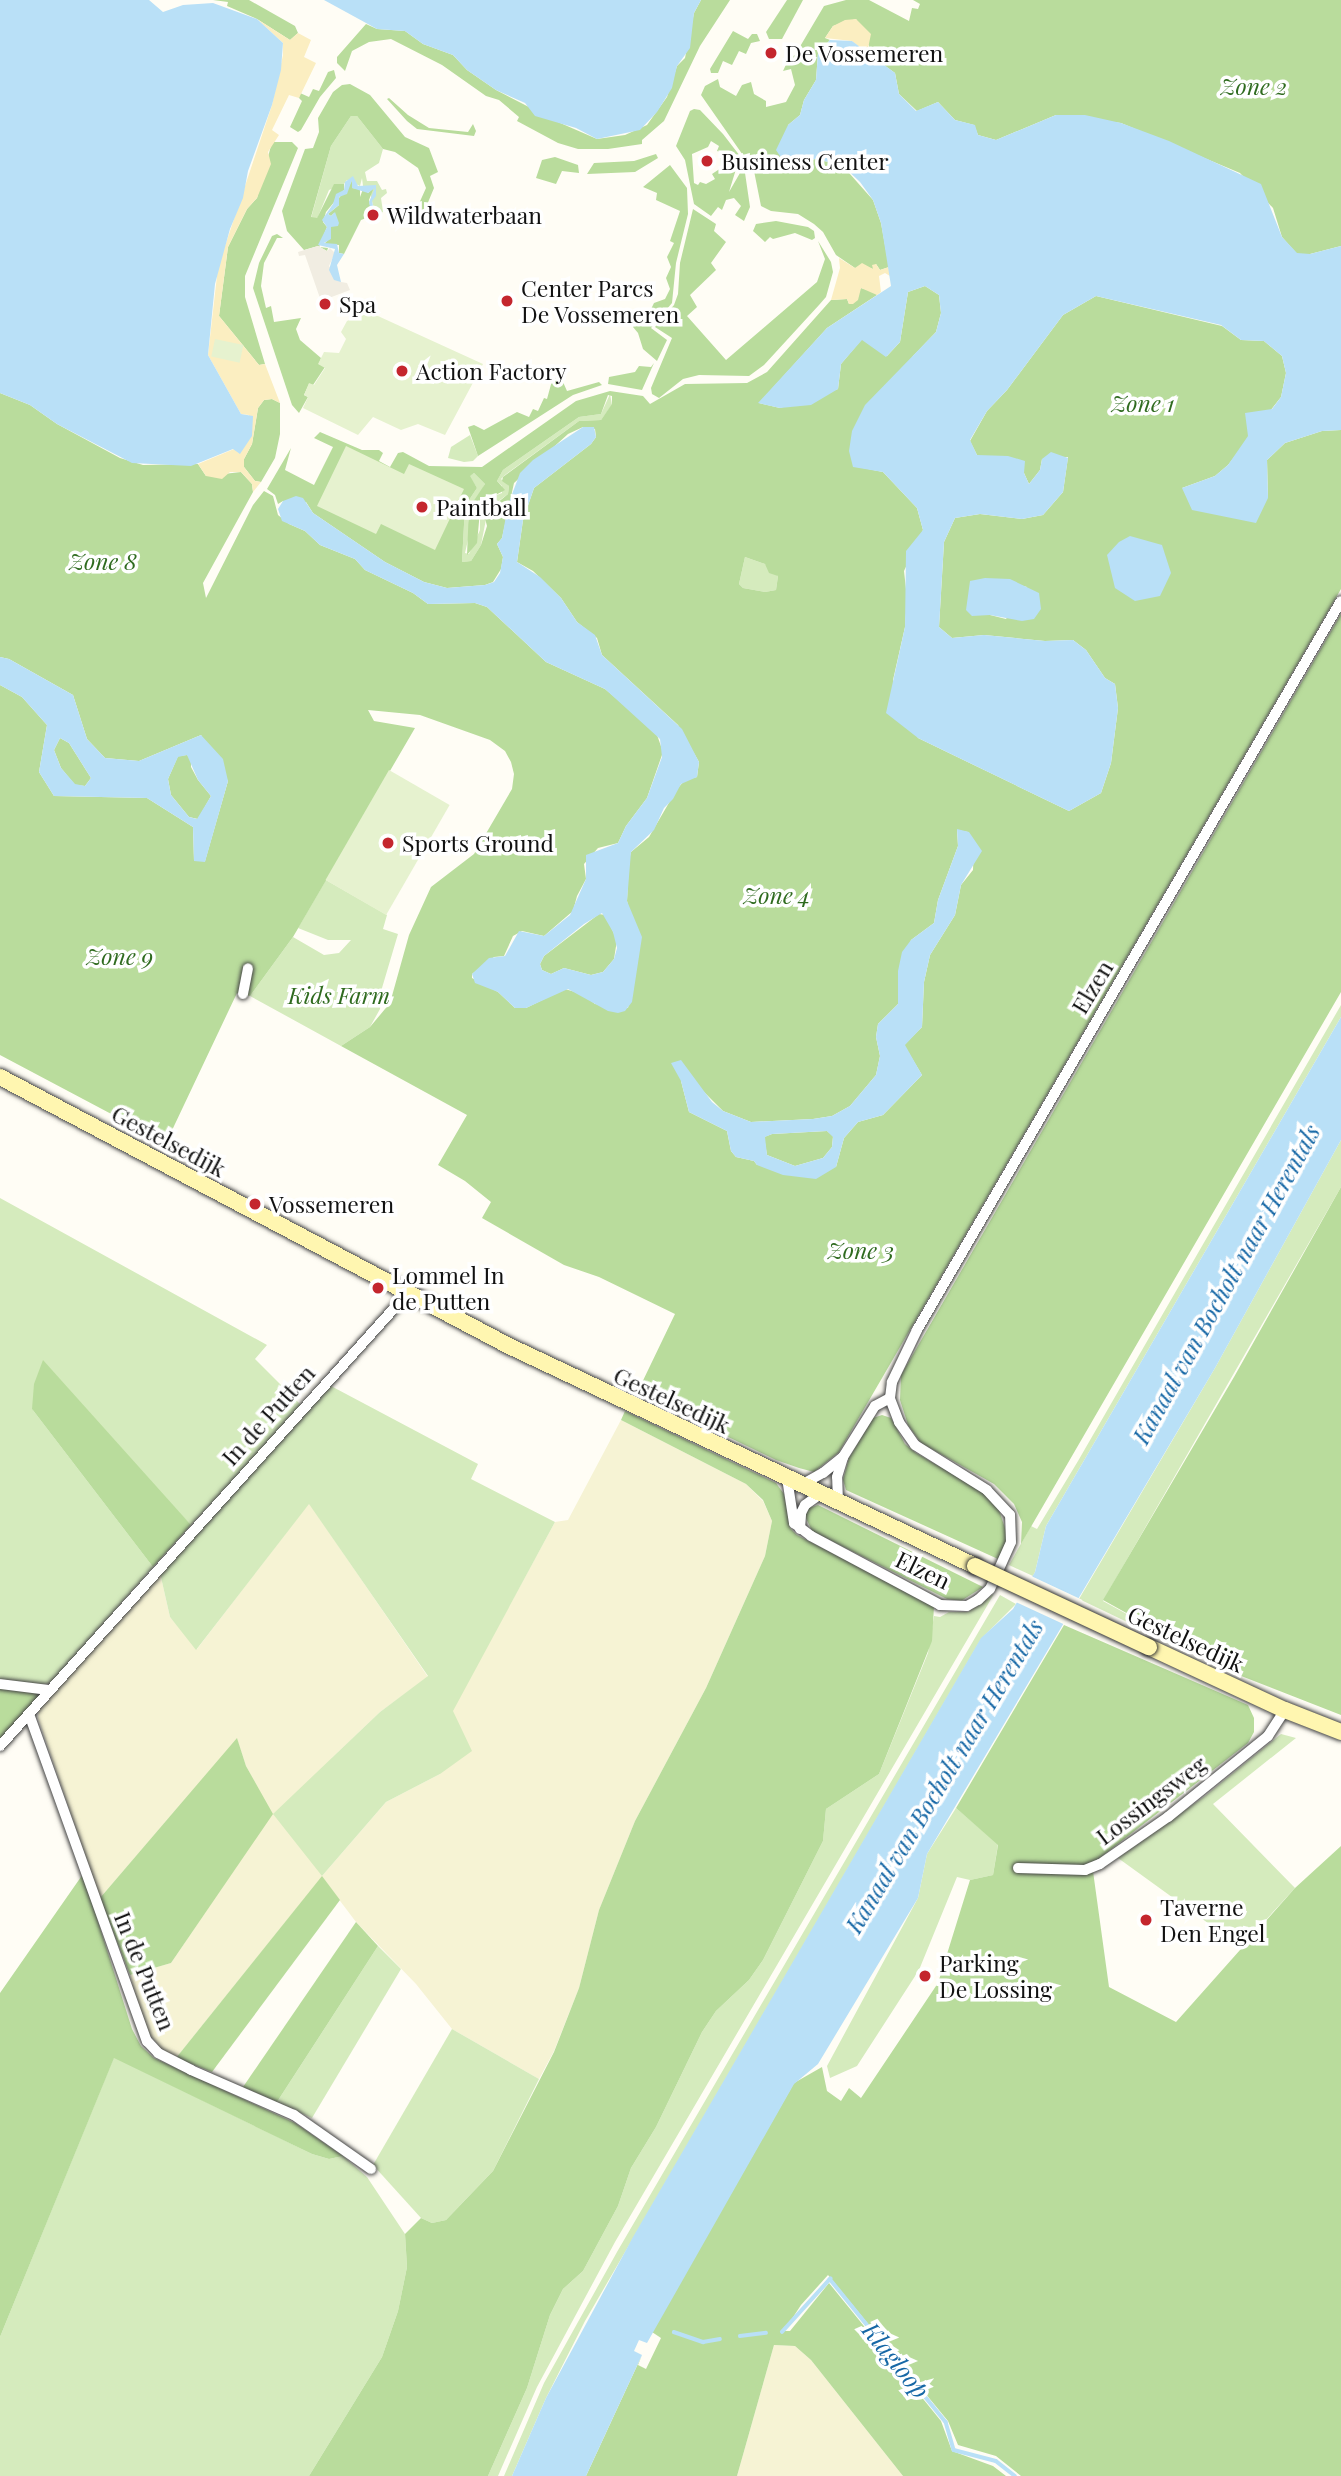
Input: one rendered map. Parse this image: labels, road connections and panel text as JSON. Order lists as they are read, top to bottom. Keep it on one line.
{"streets":{"main road":["Gestelsedijk"],"street":["Elzen","In de Putten","Lossingsweg"]},"crossings":[["Elzen","Gestelsedijk"],["Gestelsedijk","In de Putten"],["Gestelsedijk","Lossingsweg"]],"water":["Kanaal van Bocholt naar Herentals","Klagloop"],"parks":["Zone 2","Zone 1","Zone 8","Zone 4","Zone 9","Kids Farm","Zone 3"],"places":["De Vossemeren","Business Center","Wildwaterbaan","Center Parcs De Vossemeren","Spa","Action Factory","Paintball","Sports Ground","Vossemeren","Lommel In de Putten","Taverne Den Engel","Parking De Lossing"]}
